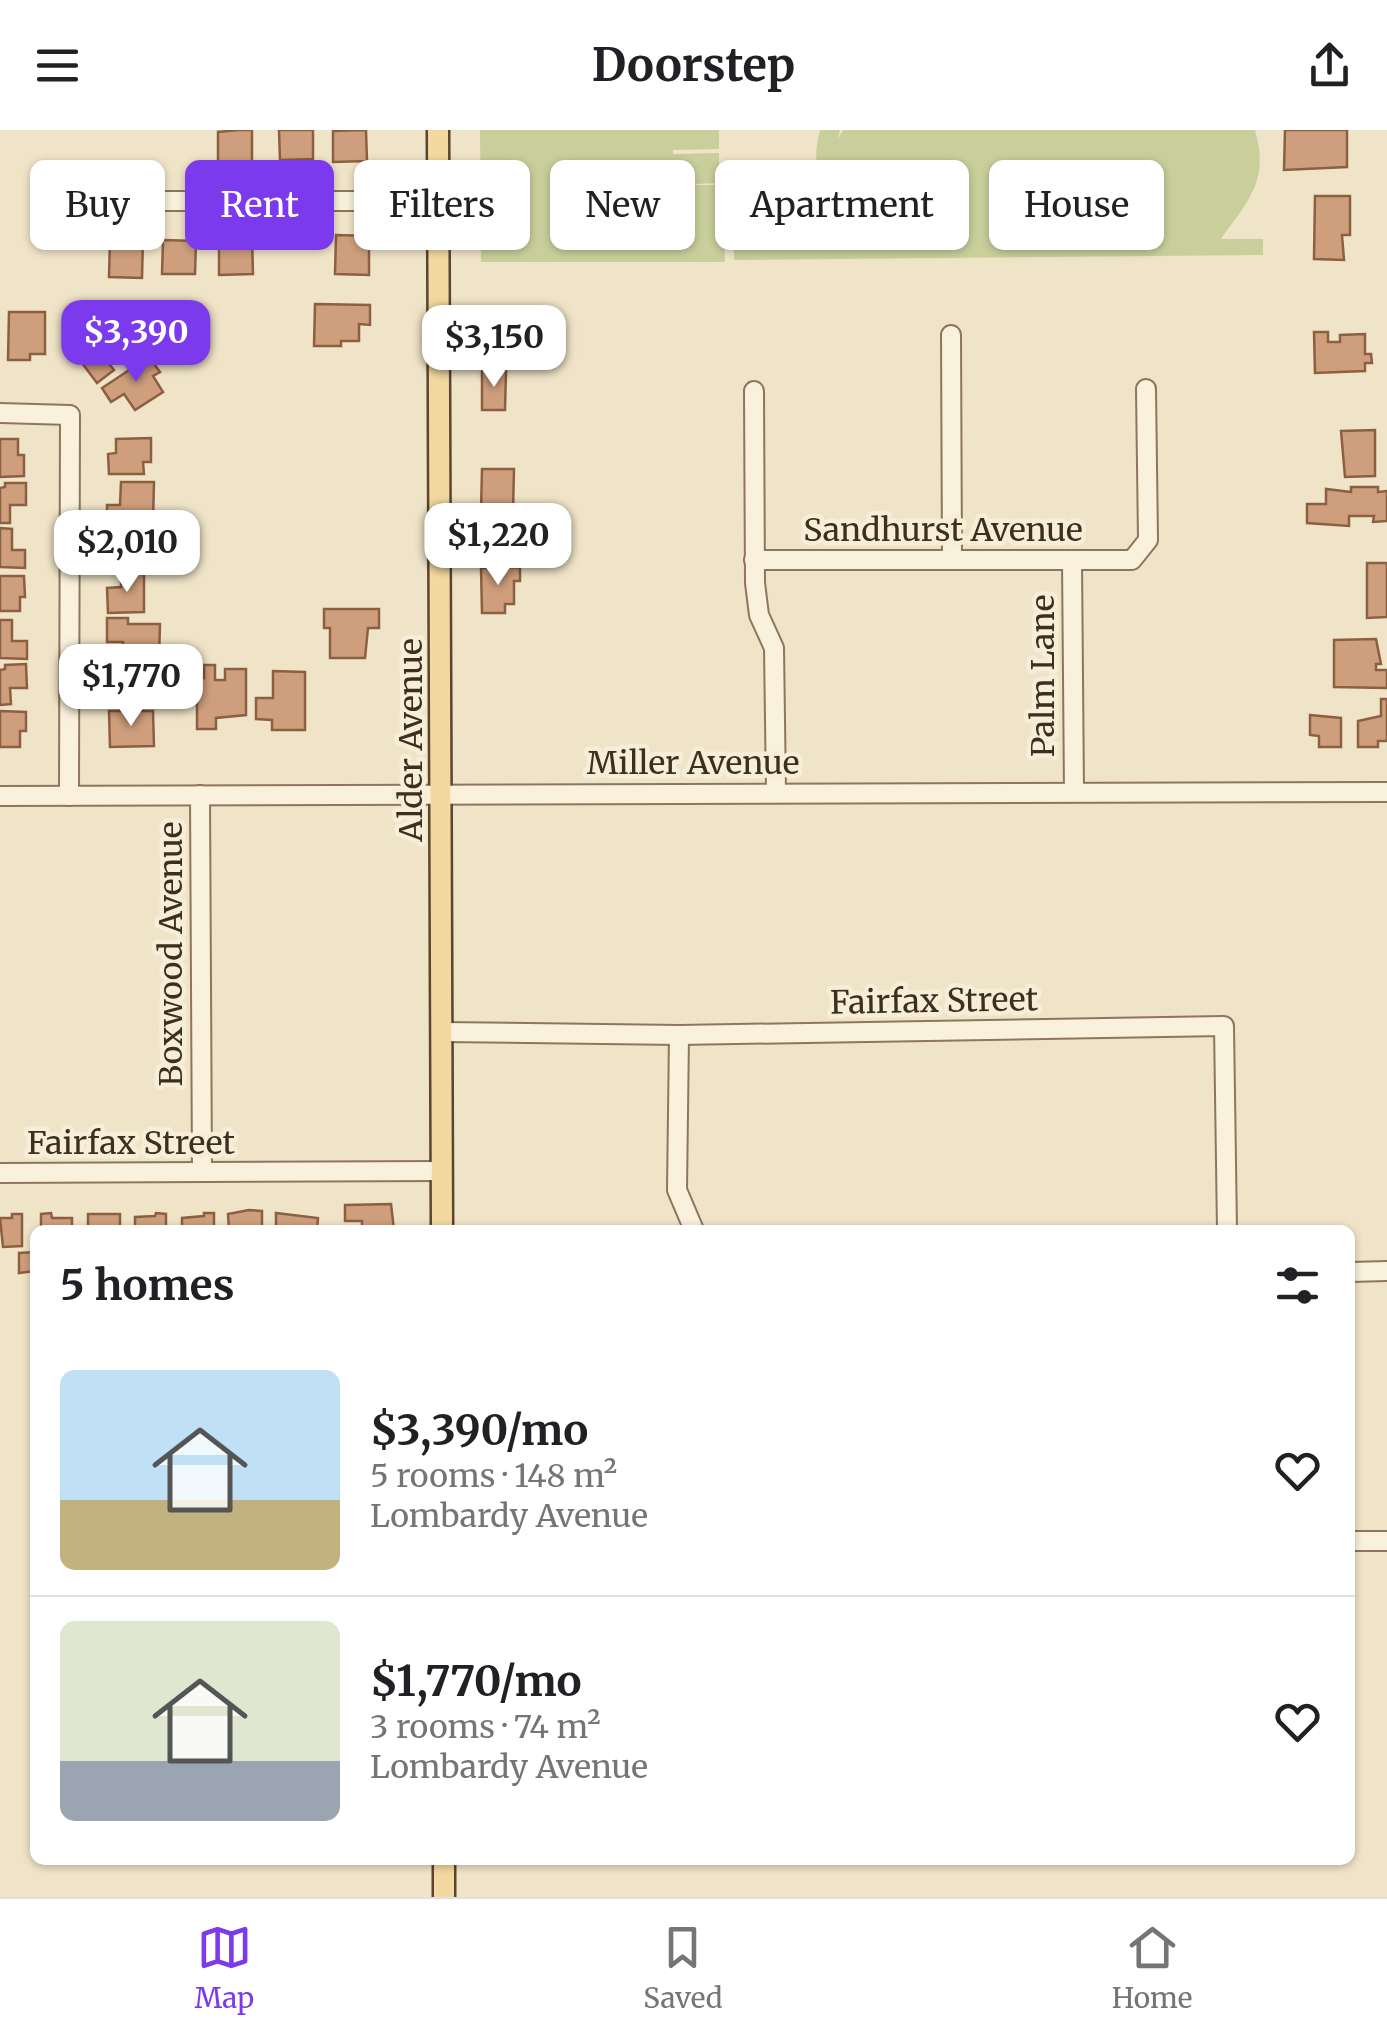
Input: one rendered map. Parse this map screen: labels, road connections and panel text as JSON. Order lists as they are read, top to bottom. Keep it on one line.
{"streets":{"main road":["Alder Avenue"],"street":["Sandhurst Avenue","Palm Lane","Miller Avenue","Boxwood Avenue","Fairfax Street"]},"crossings":[["Sandhurst Avenue","Palm Lane"],["Palm Lane","Miller Avenue"],["Alder Avenue","Miller Avenue"],["Alder Avenue","Fairfax Street"],["Miller Avenue","Boxwood Avenue"],["Boxwood Avenue","Fairfax Street"]],"page":{"header":"Doorstep","chip":["Buy","Rent","Filters","New","Apartment","House"],"price":["$3,390","$3,150","$1,220","$2,010","$1,770"],"heading":"5 homes","list":[{"name":"$3,390/mo","note":"5 rooms · 148 m² · Lombardy Avenue"},{"name":"$1,770/mo","note":"3 rooms · 74 m² · Lombardy Avenue"}],"tabs":["Map","Saved","Home"]}}
